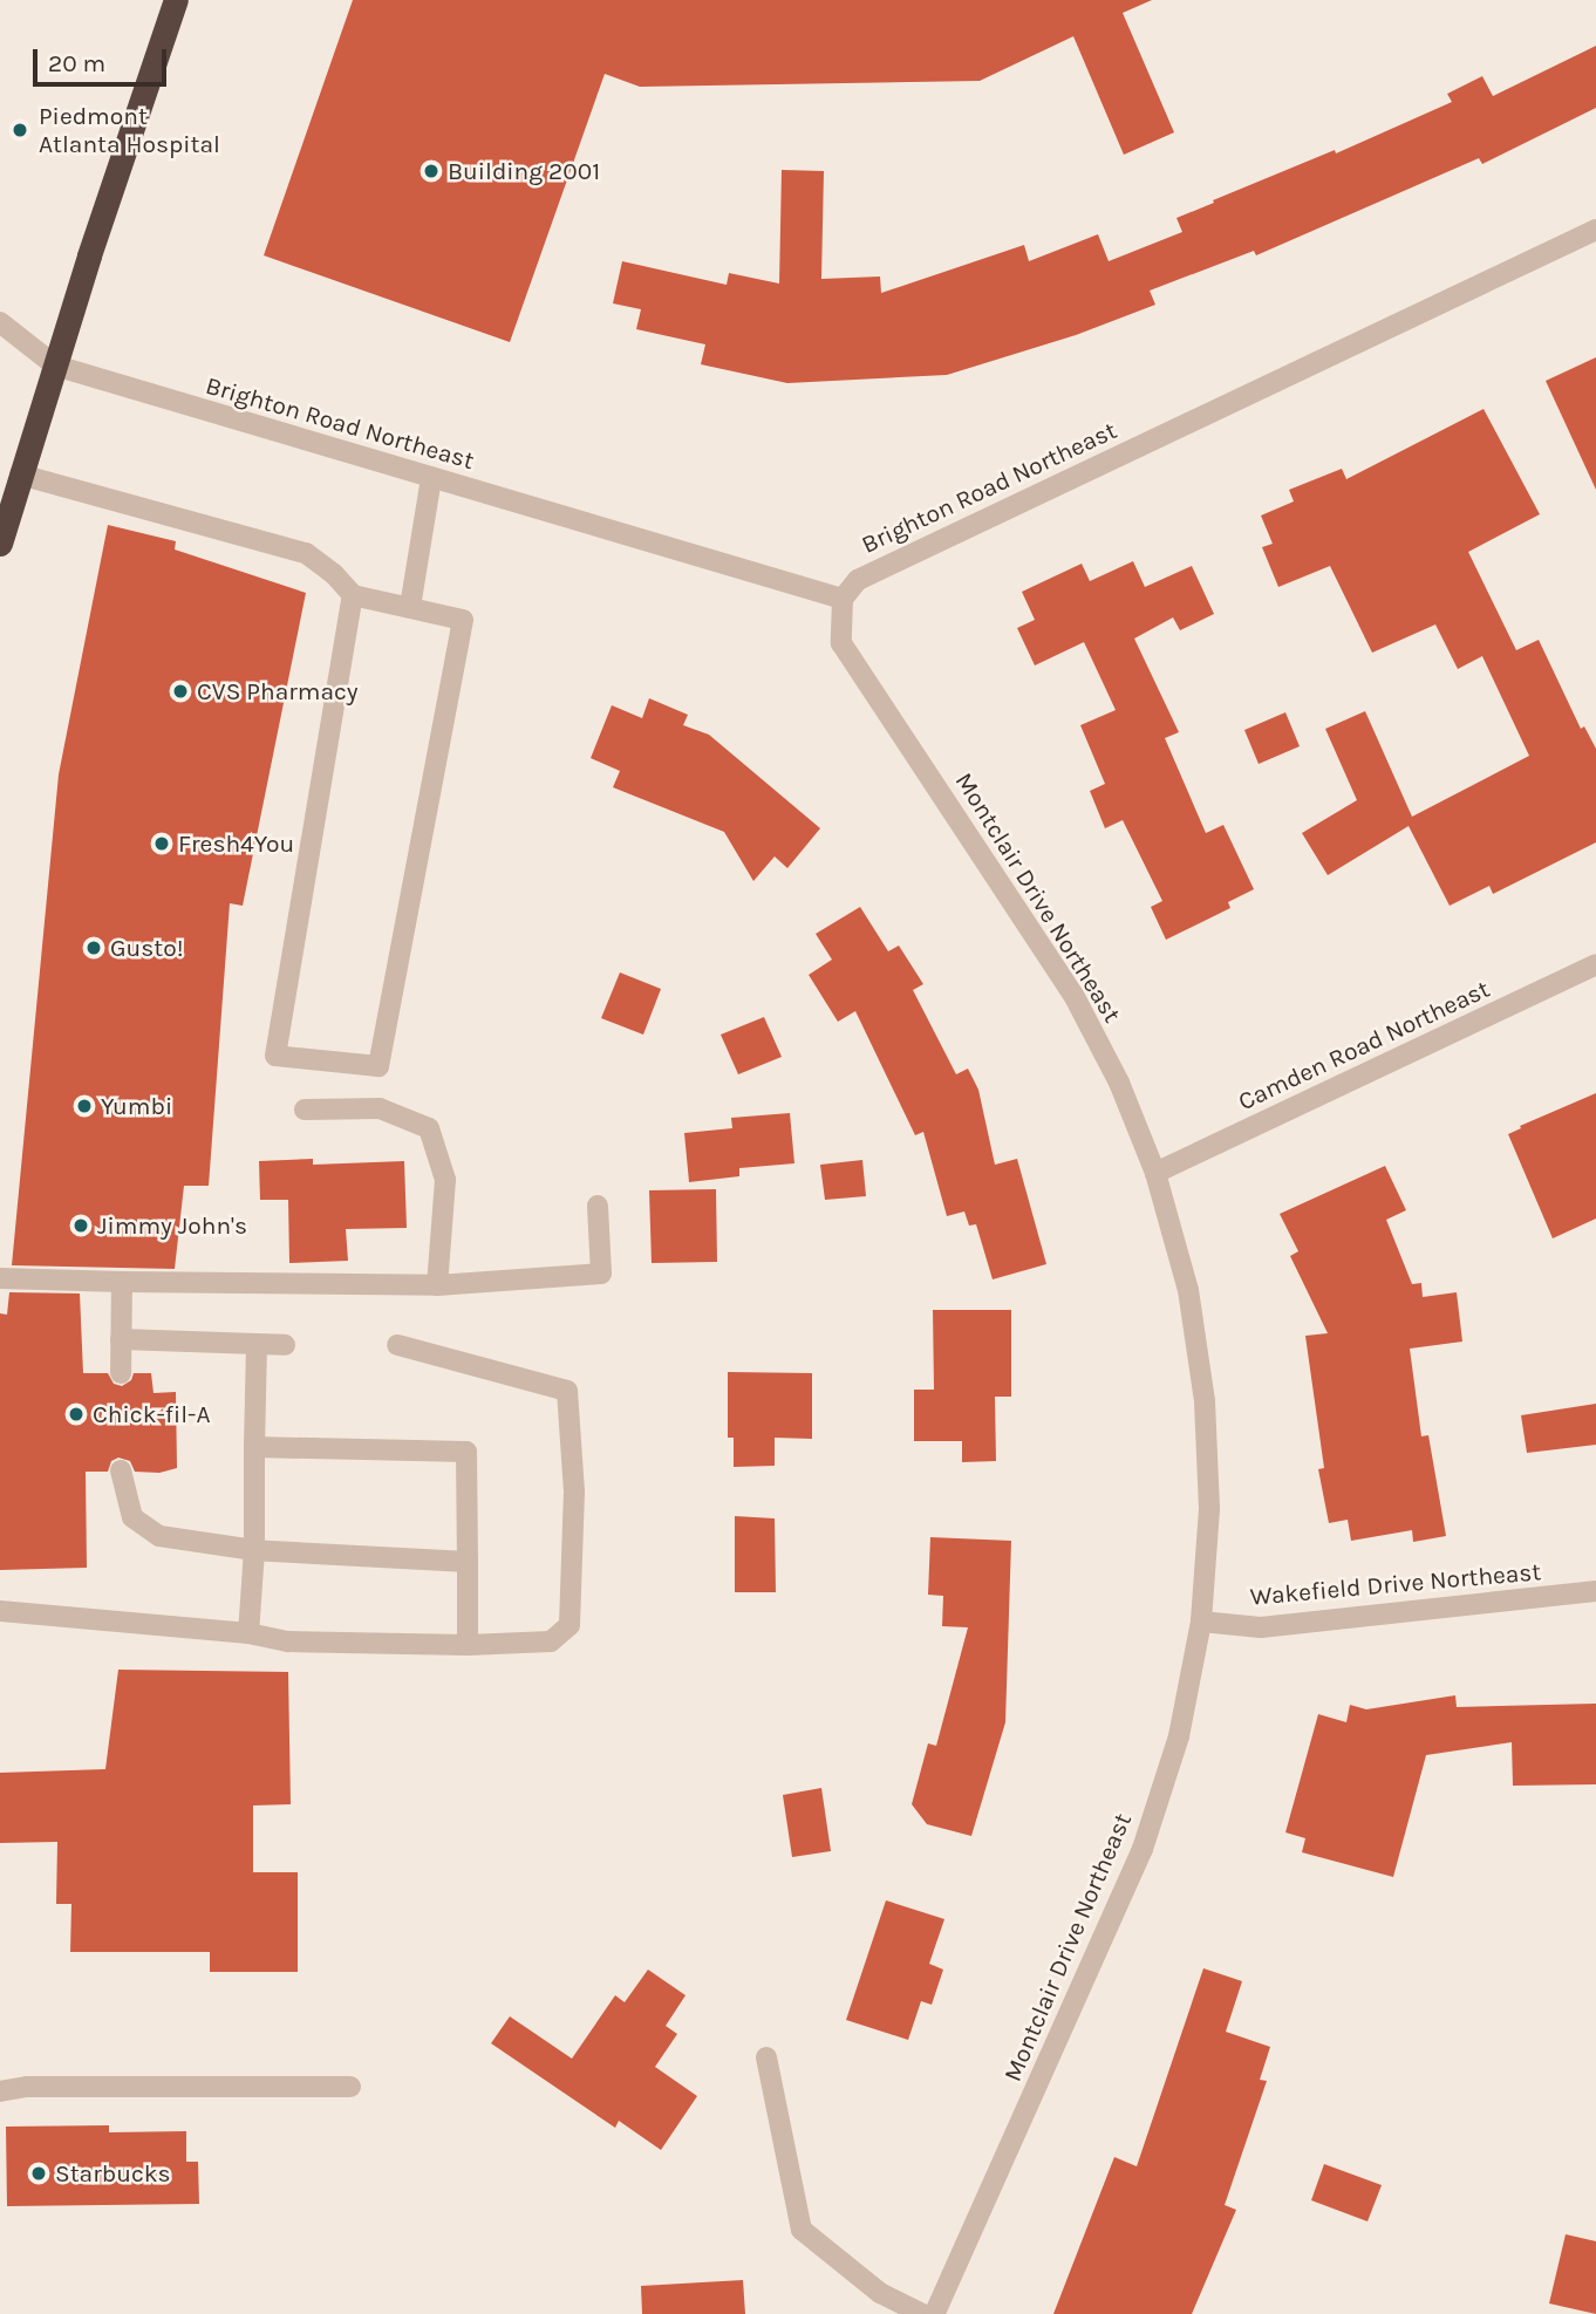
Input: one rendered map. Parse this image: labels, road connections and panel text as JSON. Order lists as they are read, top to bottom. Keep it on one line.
{"streets":{"street":["Brighton Road Northeast","Montclair Drive Northeast","Camden Road Northeast","Wakefield Drive Northeast"]},"crossings":[["Brighton Road Northeast","Montclair Drive Northeast"],["Montclair Drive Northeast","Camden Road Northeast"],["Montclair Drive Northeast","Wakefield Drive Northeast"]],"places":["Piedmont Atlanta Hospital","Building 2001","CVS Pharmacy","Fresh4You","Gusto!","Yumbi","Jimmy John's","Chick-fil-A","Starbucks"],"scale_bar":"20 m"}
